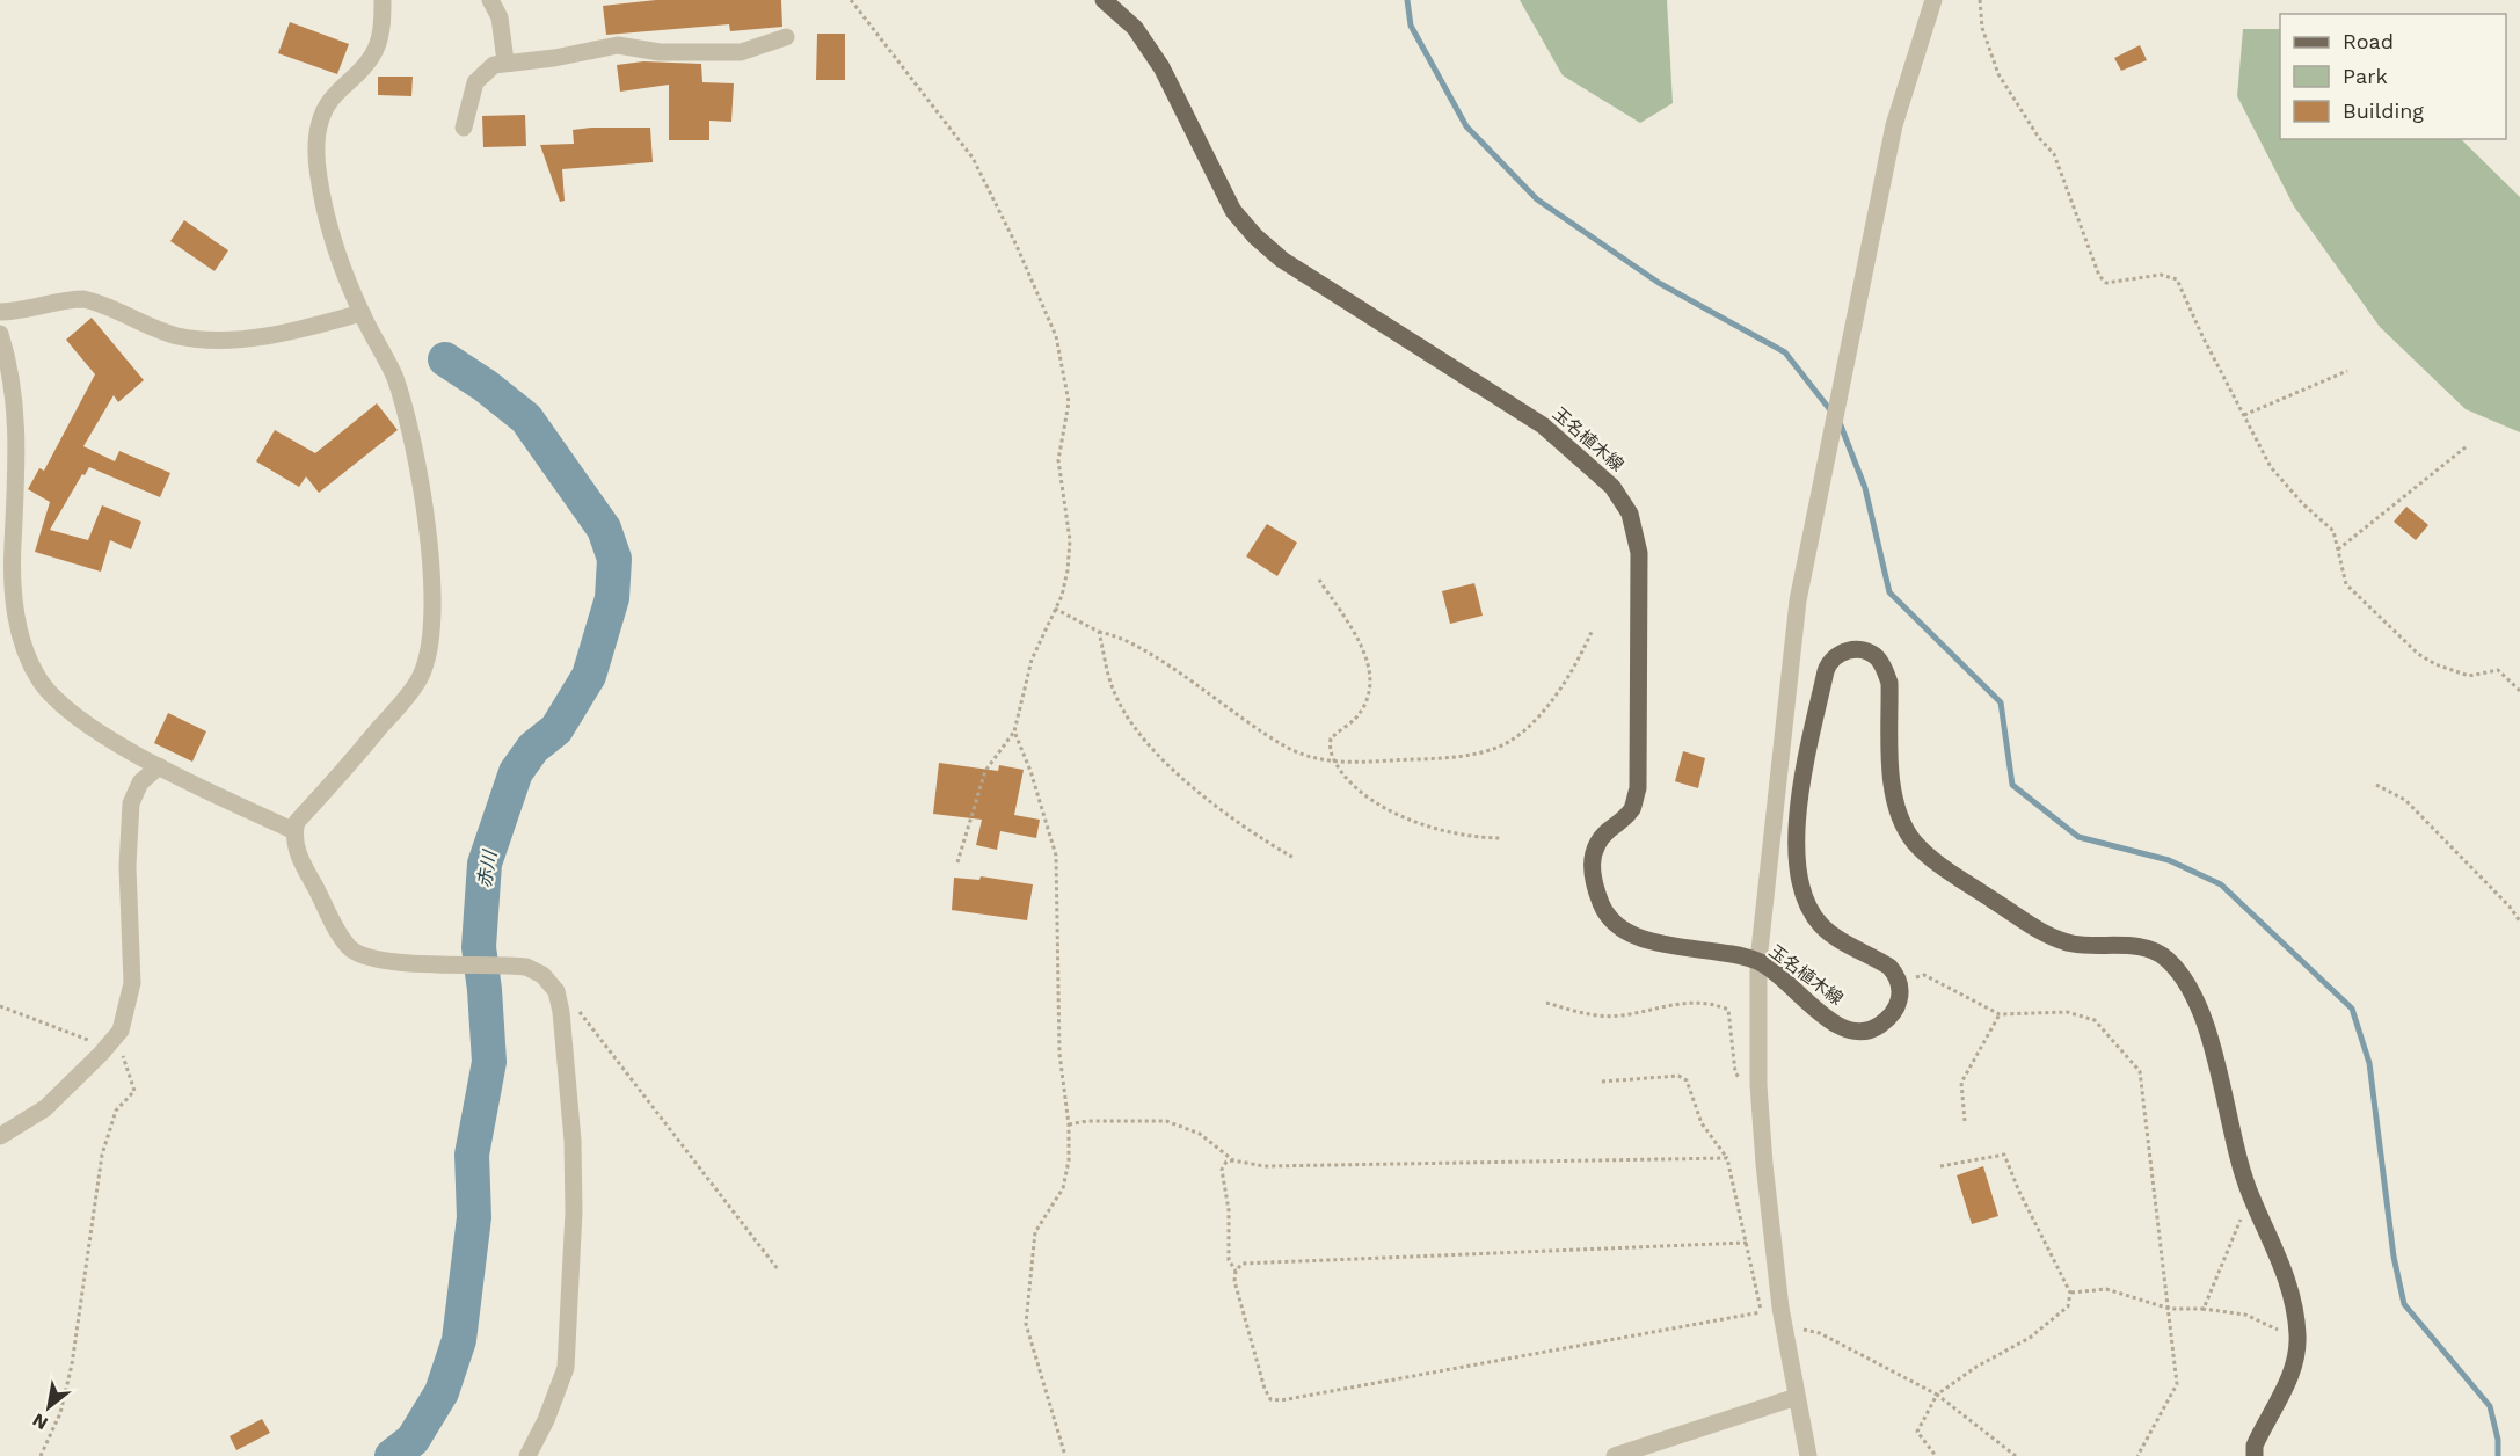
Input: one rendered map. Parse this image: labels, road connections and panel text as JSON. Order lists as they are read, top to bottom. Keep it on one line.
{"streets":{"main road":["玉名植木線"]},"water":["赤川"],"legend":["Road","Park","Building"],"north":"bottom left"}
